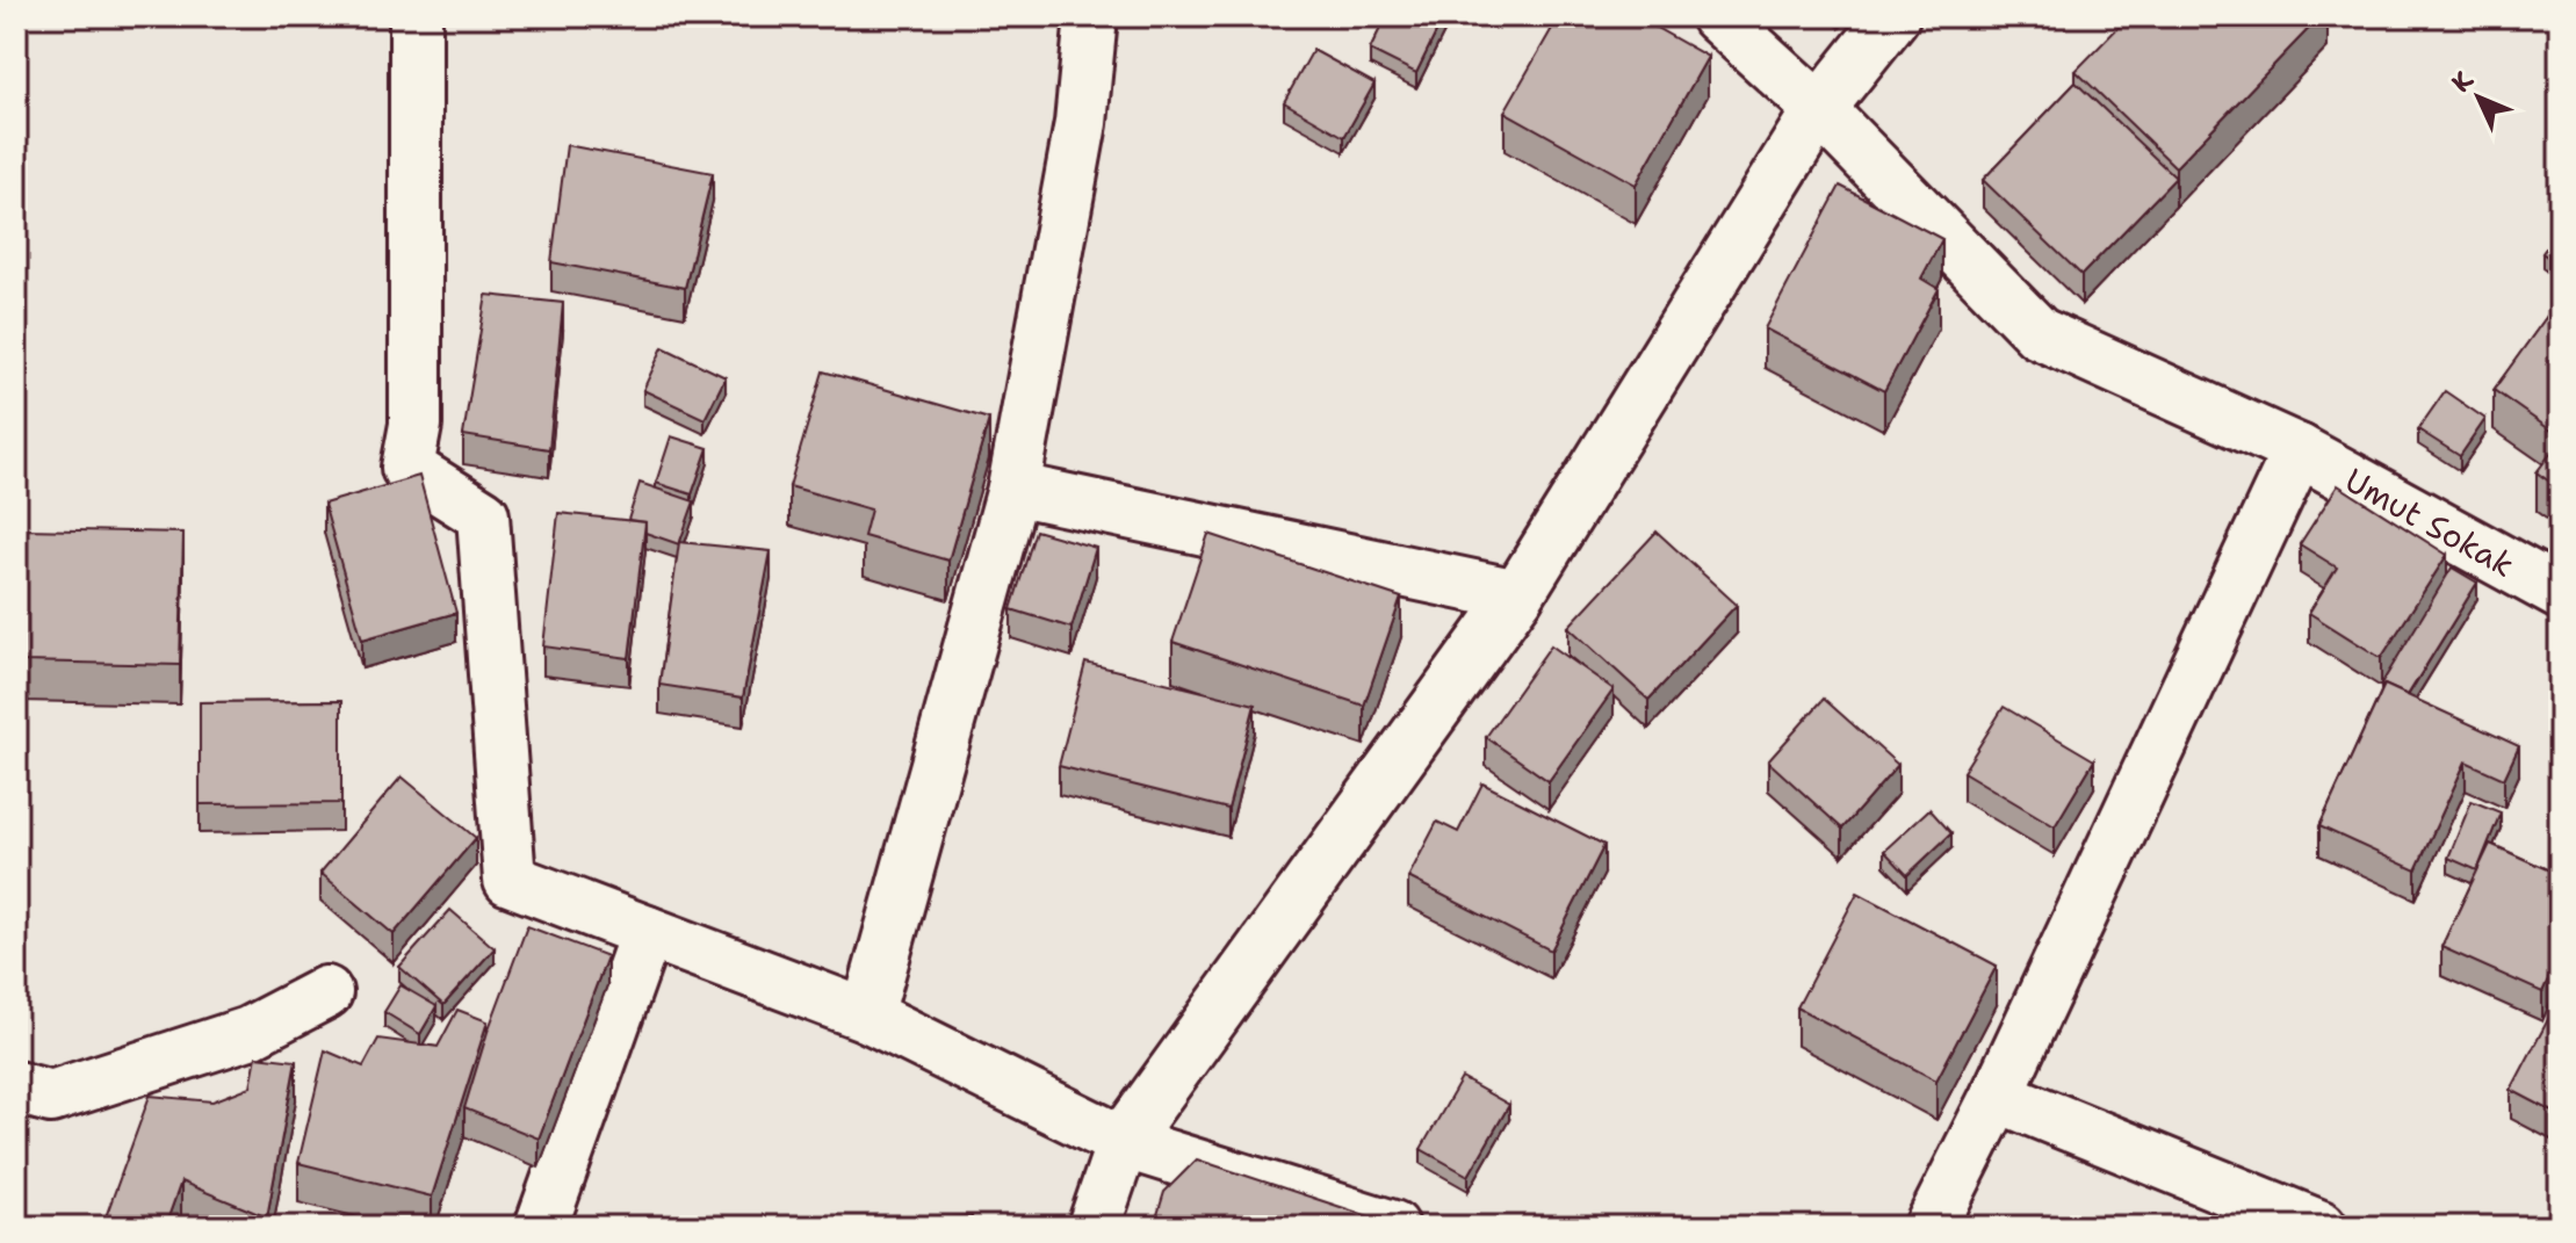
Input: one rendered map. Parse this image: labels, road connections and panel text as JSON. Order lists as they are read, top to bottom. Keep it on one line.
{"streets":{"street":["Umut Sokak"]},"north":"top left"}
